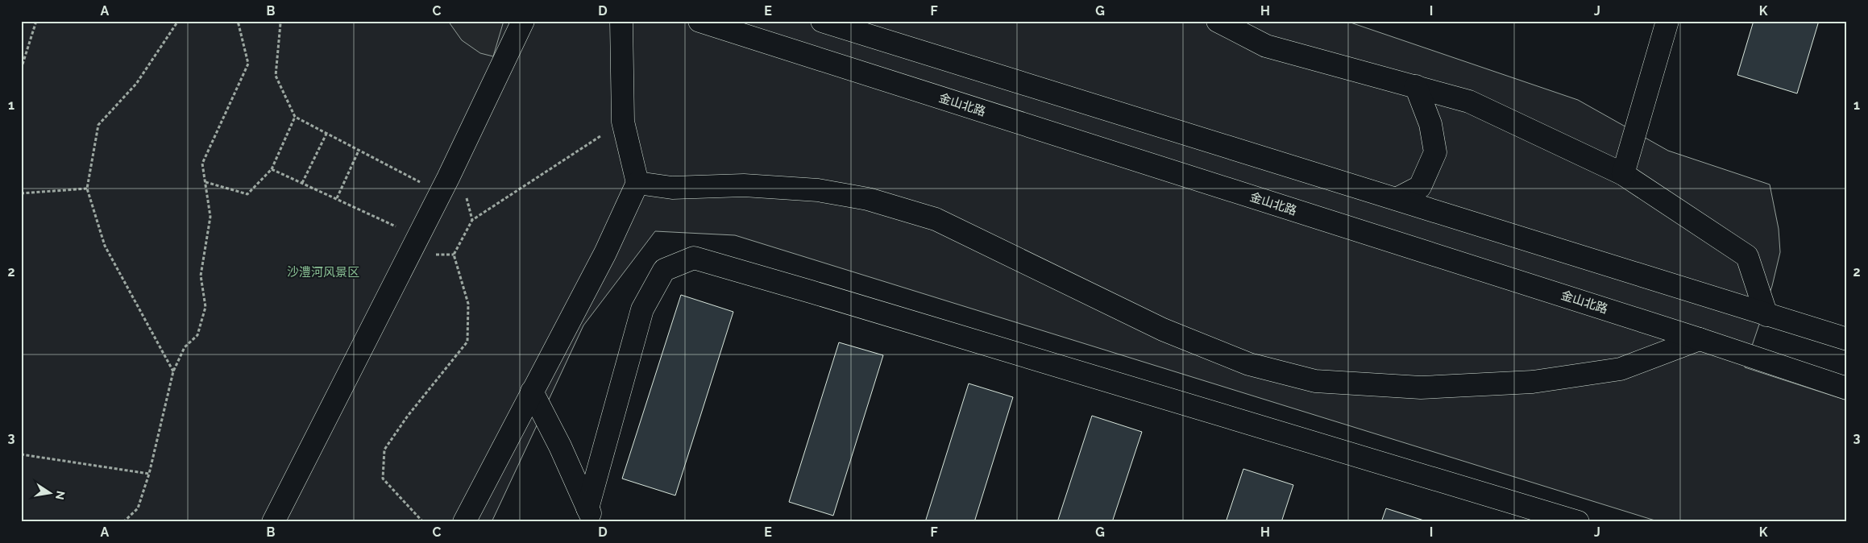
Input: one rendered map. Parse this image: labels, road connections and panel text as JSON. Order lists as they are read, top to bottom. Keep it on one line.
{"streets":{"street":["金山北路"]},"parks":["沙澧河风景区"],"north":"right","grid":{"columns":["A","B","C","D","E","F","G","H","I","J","K"],"rows":["1","2","3"]}}
